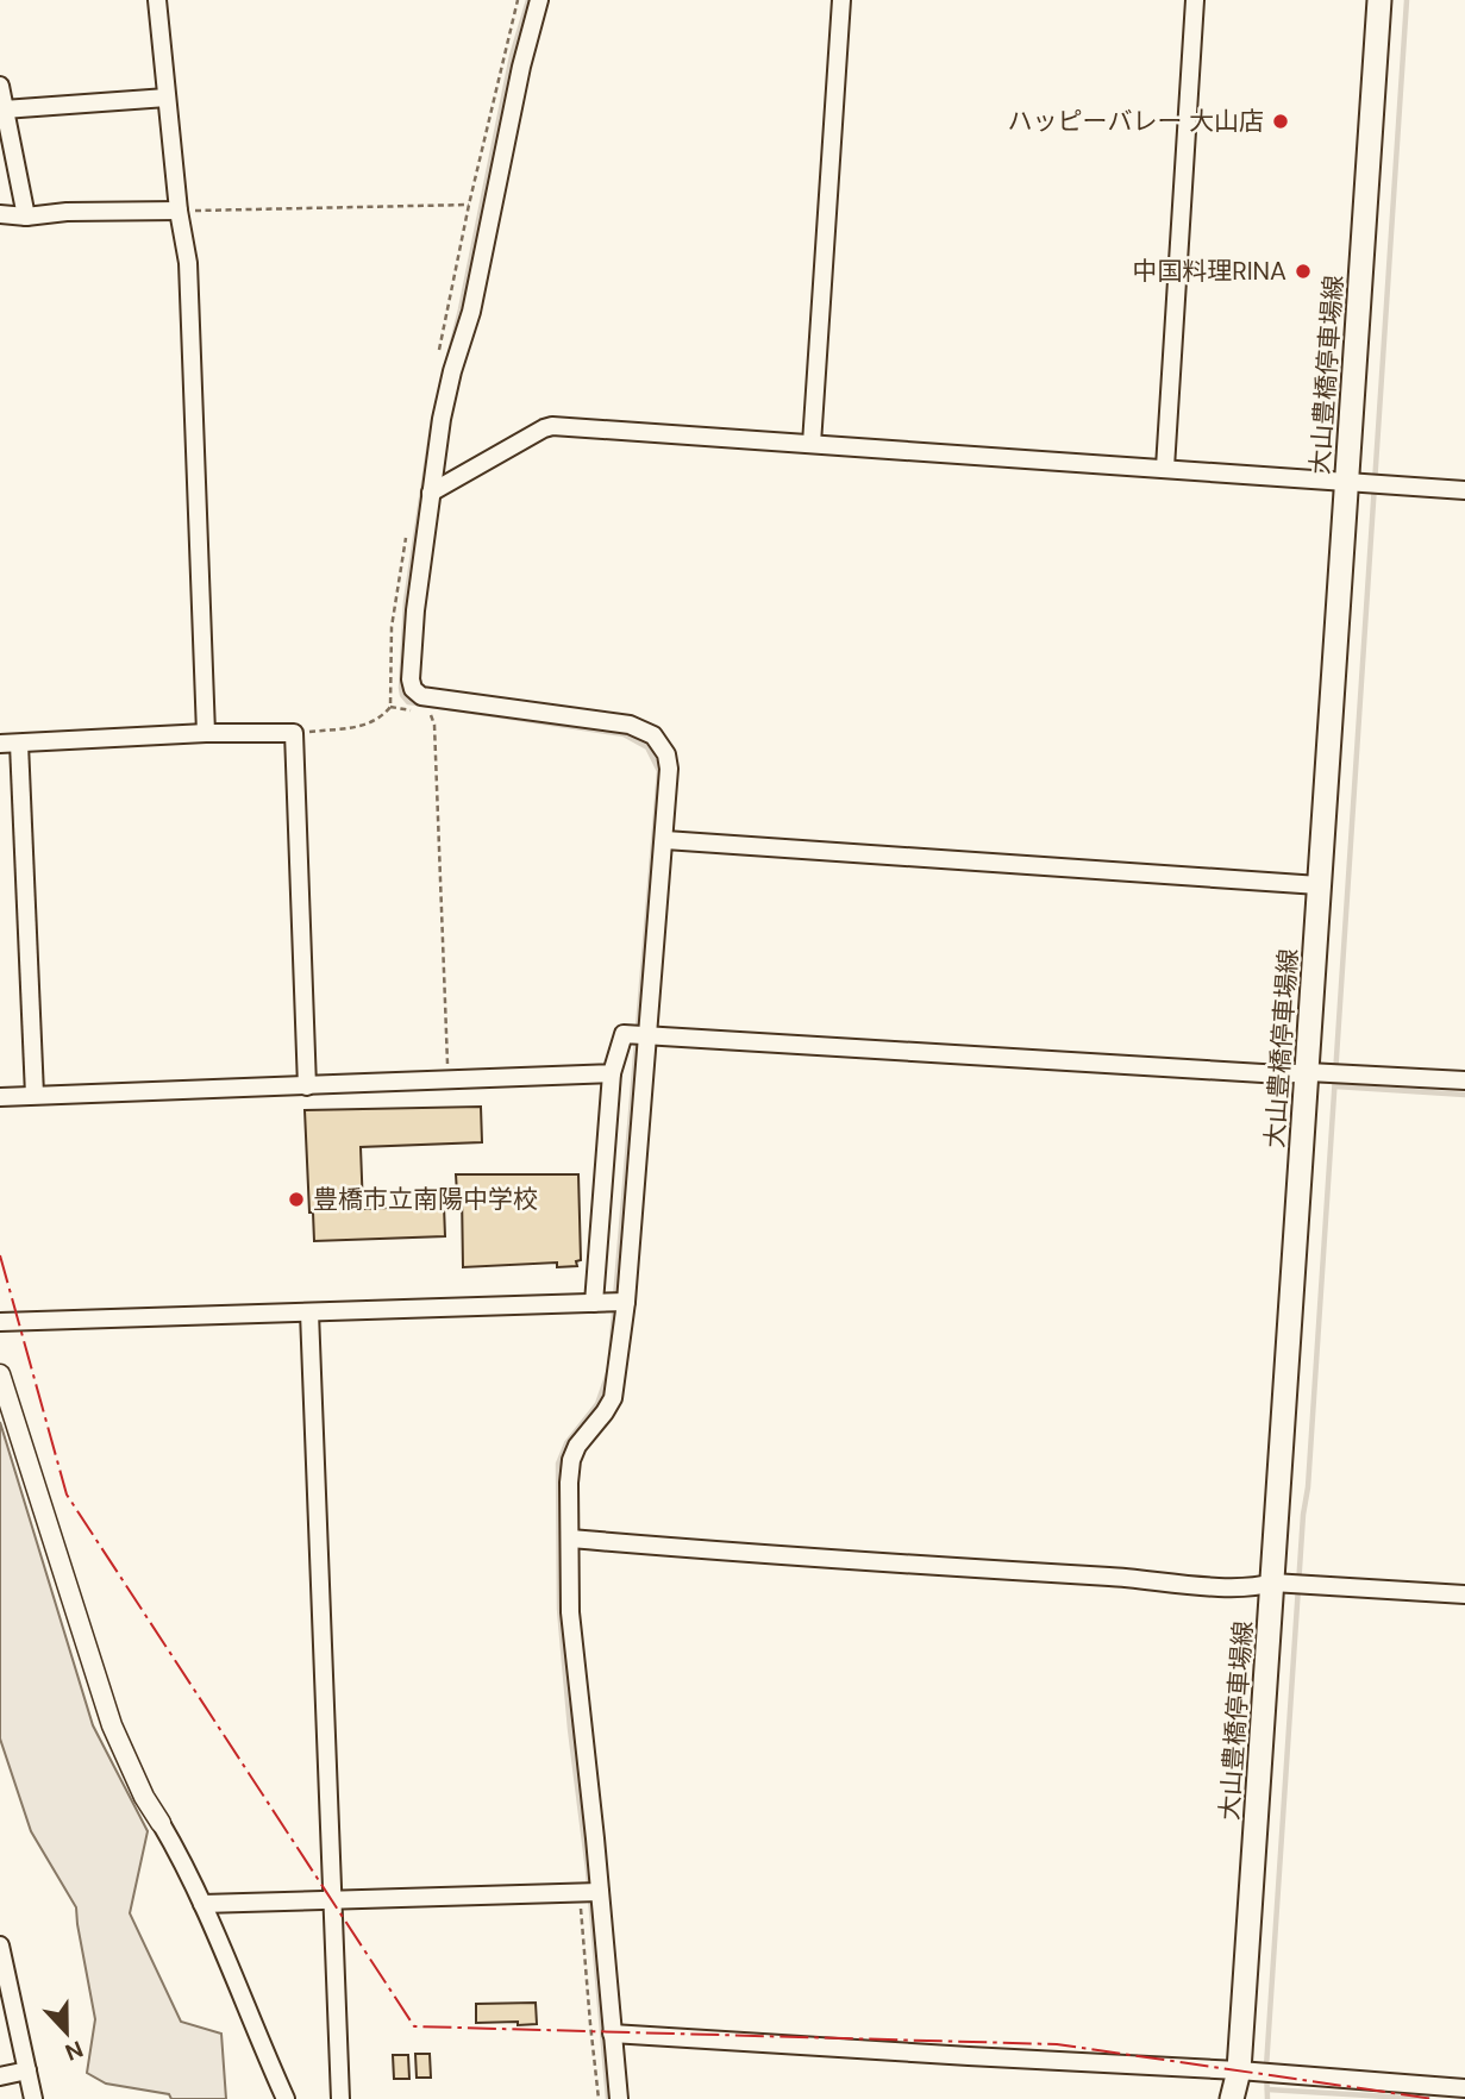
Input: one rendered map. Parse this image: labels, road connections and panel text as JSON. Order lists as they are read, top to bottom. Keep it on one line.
{"streets":{"main road":["大山豊橋停車場線"]},"places":["ハッピーバレー 大山店","中国料理RINA","豊橋市立南陽中学校"],"north":"bottom"}
